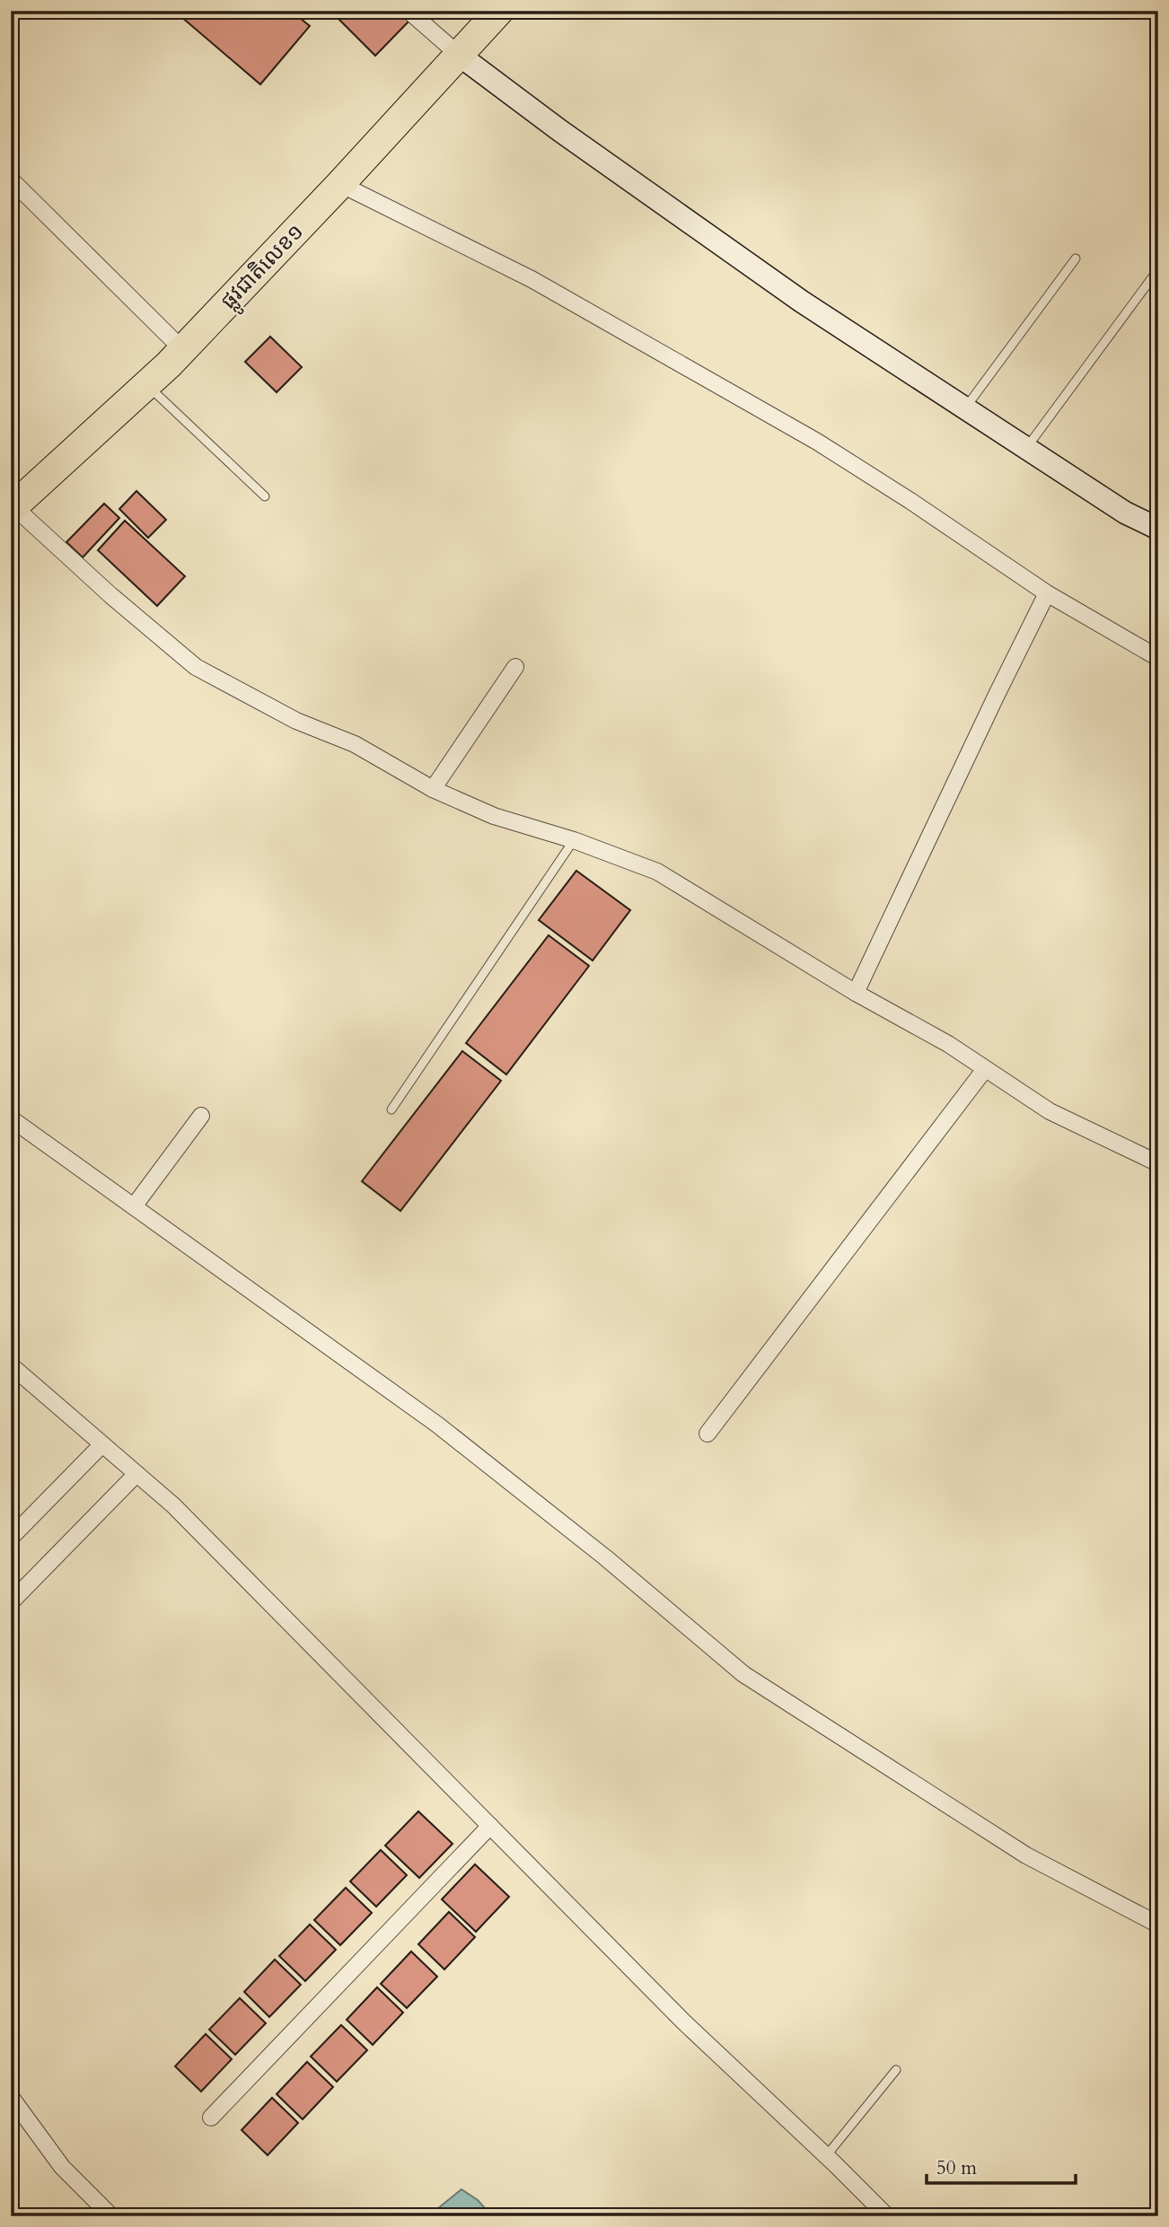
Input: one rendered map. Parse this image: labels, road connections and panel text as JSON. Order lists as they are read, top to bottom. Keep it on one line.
{"streets":{"highway":["ផ្លូវជាតិលេខ១"]},"scale_bar":"50 m"}
